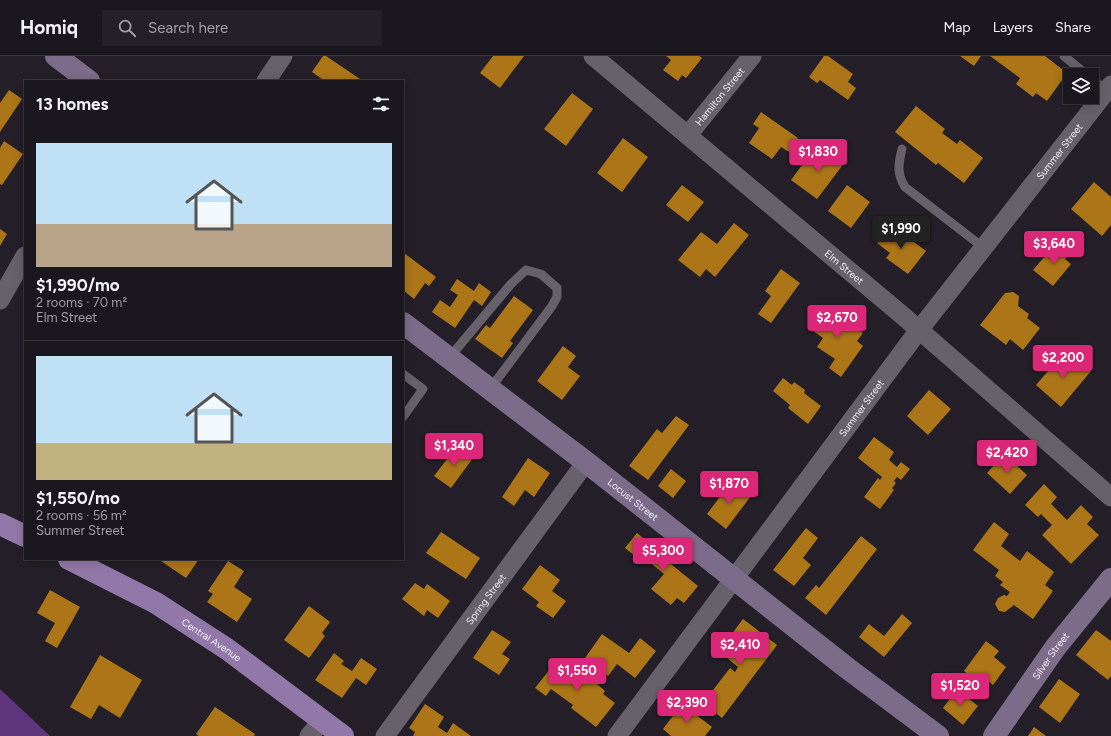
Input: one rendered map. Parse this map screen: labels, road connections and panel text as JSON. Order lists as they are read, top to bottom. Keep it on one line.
{"streets":{"main road":["Central Avenue"],"street":["Hamilton Street","Summer Street","Elm Street","Locust Street","Spring Street","Silver Street"]},"crossings":[["Hamilton Street","Elm Street"],["Summer Street","Elm Street"],["Summer Street","Locust Street"],["Locust Street","Spring Street"]],"page":{"header":"Homiq","search":"Search here","nav":["Map","Layers","Share"],"heading":"13 homes","list":[{"name":"$1,990/mo","note":"2 rooms · 70 m² · Elm Street"},{"name":"$1,550/mo","note":"2 rooms · 56 m² · Summer Street"}],"price":["$1,830","$1,990","$3,640","$2,670","$2,200","$1,340","$2,420","$1,870","$5,300","$2,410","$1,550","$1,520","$2,390"]}}
